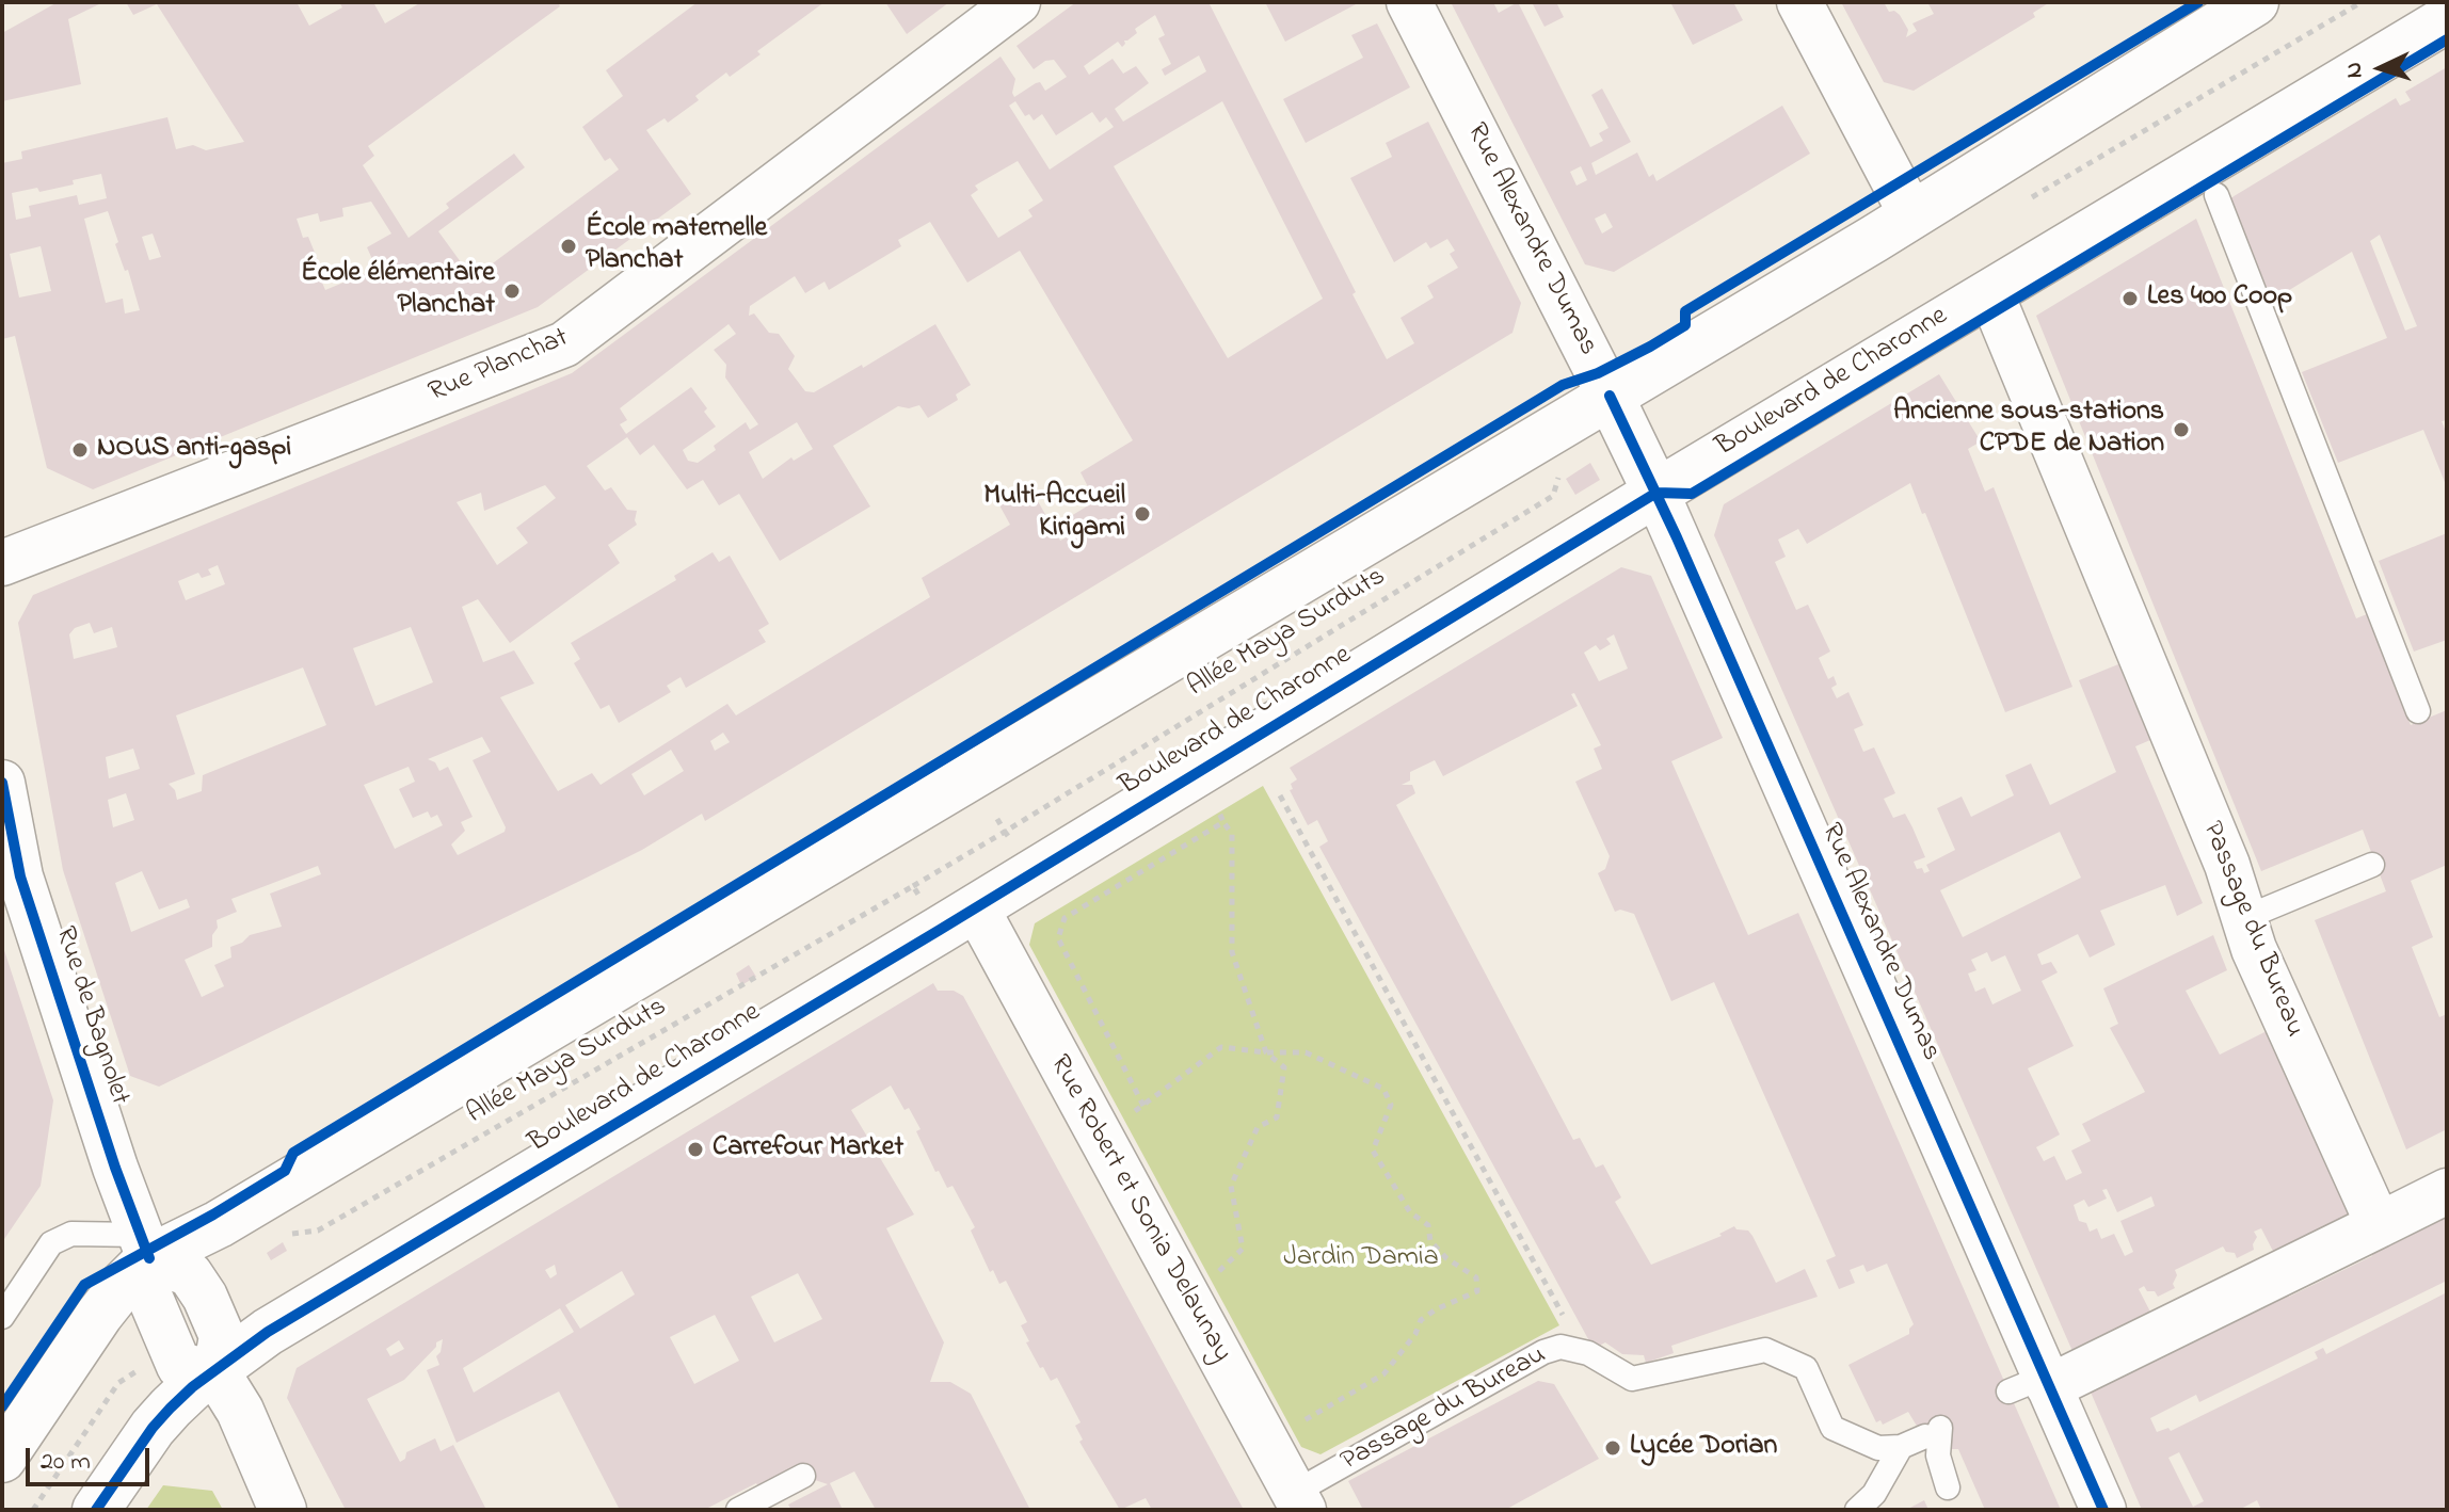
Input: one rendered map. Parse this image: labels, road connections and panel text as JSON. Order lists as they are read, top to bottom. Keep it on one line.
{"streets":{"main road":["Rue Alexandre Dumas","Boulevard de Charonne"],"street":["Rue Planchat","Passage du Bureau","Rue de Bagnolet","Rue Robert et Sonia Delaunay"],"path":["Allée Maya Surduts"]},"crossings":[["Rue Alexandre Dumas","Boulevard de Charonne"],["Boulevard de Charonne","Passage du Bureau"],["Boulevard de Charonne","Rue Robert et Sonia Delaunay"],["Passage du Bureau","Rue Robert et Sonia Delaunay"]],"parks":["Jardin Damia"],"places":["École maternelle Planchat","École élémentaire Planchat","Les 400 Coop","Ancienne sous-stations CPDE de Nation","NOUS anti-gaspi","Multi-Accueil Kirigami","Carrefour Market","Lycée Dorian"],"scale_bar":"20 m","north":"left"}
